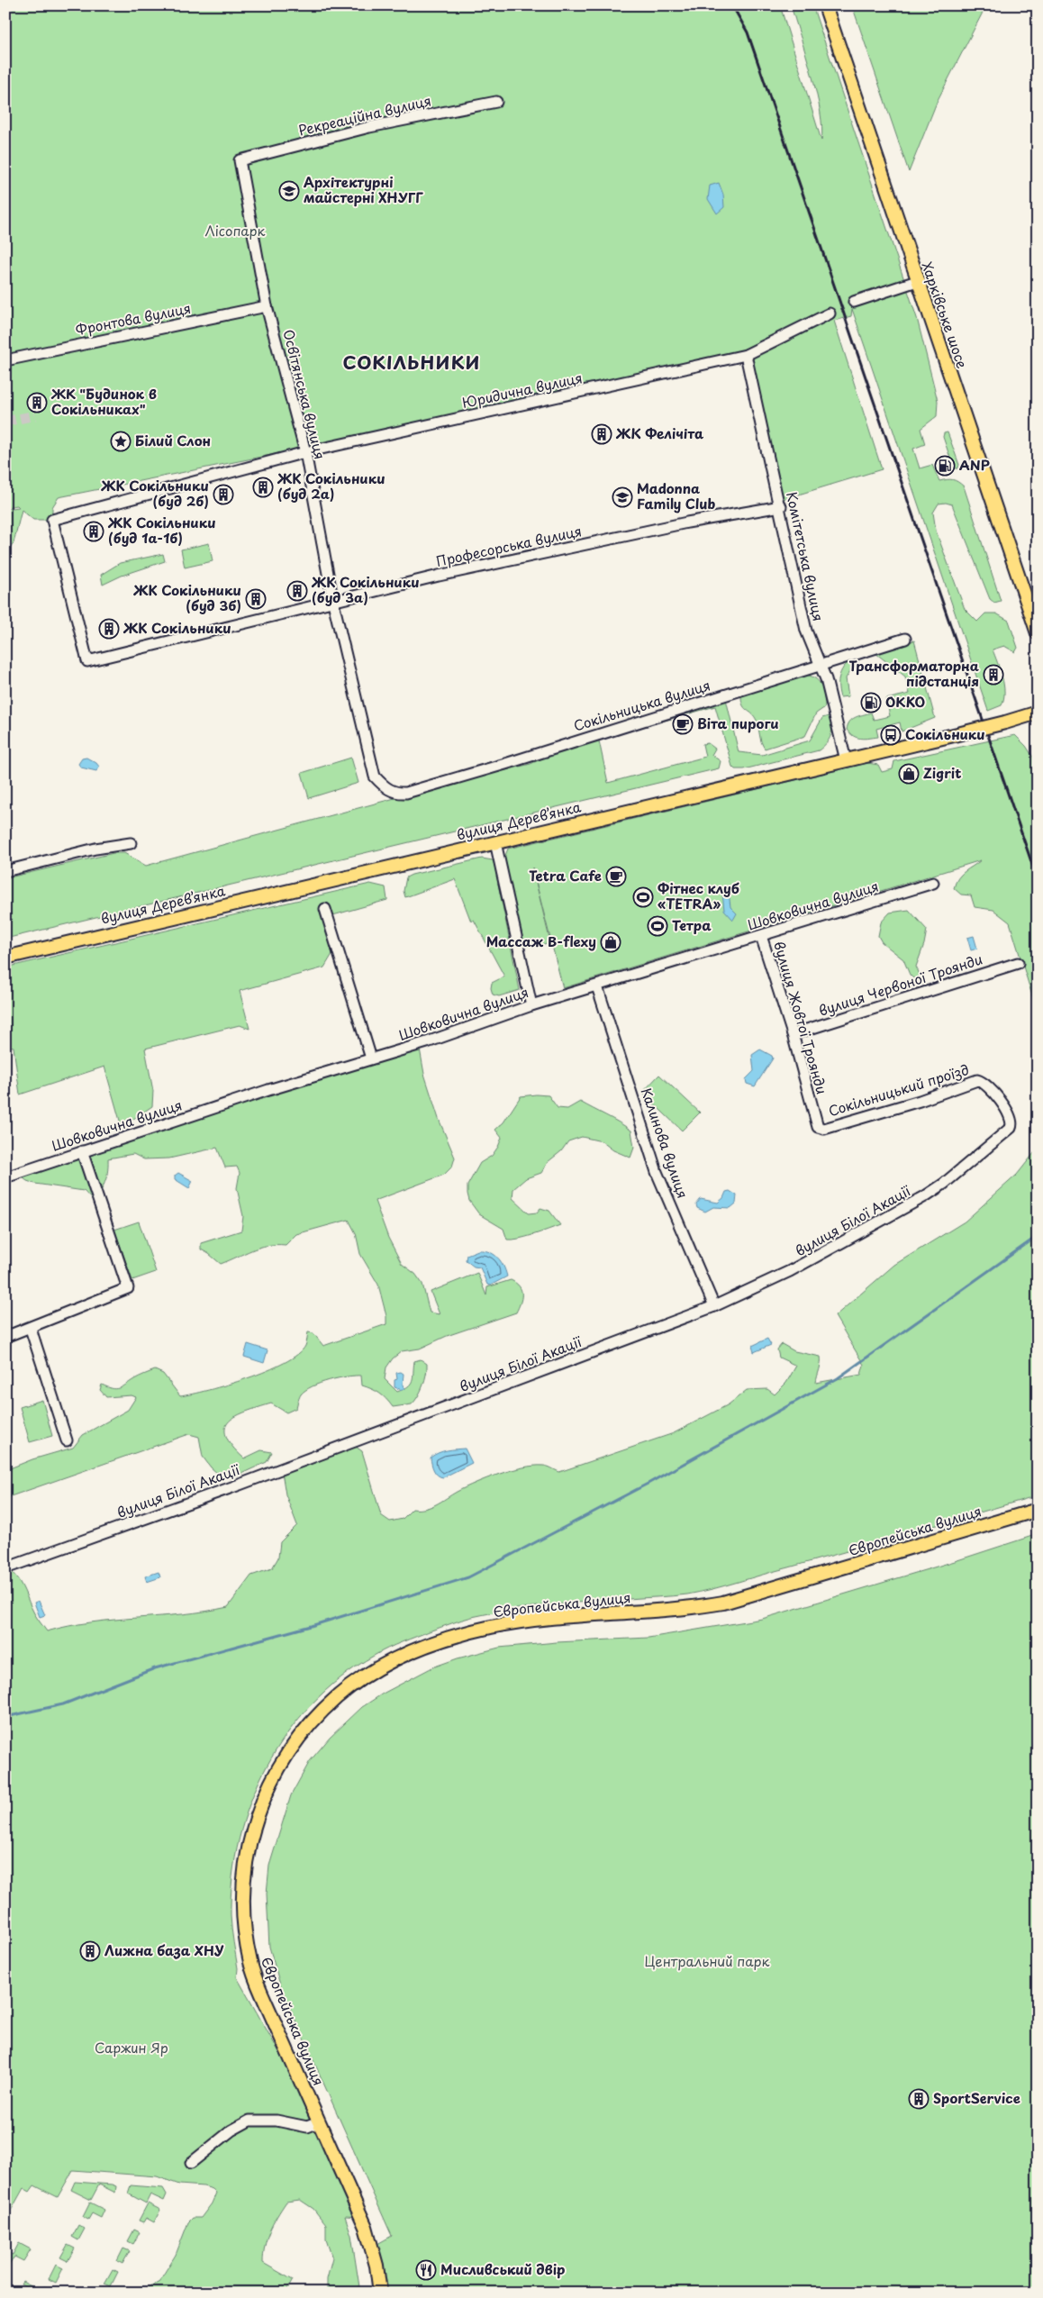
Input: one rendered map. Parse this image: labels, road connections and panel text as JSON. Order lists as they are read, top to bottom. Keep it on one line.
{"streets":{"main road":["Харківське шосе","вулиця Дерев’янка","Європейська вулиця"],"street":["Рекреаційна вулиця","Фронтова вулиця","Юридична вулиця","Освітянська вулиця","Професорська вулиця","Комітетська вулиця","Сокільницька вулиця","Шовковична вулиця","вулиця Червоної Троянди","вулиця Жовтої Троянди","Сокільницький проїзд","Калинова вулиця","вулиця Білої Акації"]},"crossings":[["Рекреаційна вулиця","Освітянська вулиця"],["Фронтова вулиця","Освітянська вулиця"],["Юридична вулиця","Освітянська вулиця"],["Юридична вулиця","Професорська вулиця"],["Юридична вулиця","Комітетська вулиця"],["Освітянська вулиця","Професорська вулиця"],["Освітянська вулиця","Сокільницька вулиця"],["Професорська вулиця","Комітетська вулиця"],["Комітетська вулиця","Сокільницька вулиця"],["Комітетська вулиця","вулиця Дерев’янка"],["Шовковична вулиця","вулиця Жовтої Троянди"],["Шовковична вулиця","Калинова вулиця"],["вулиця Червоної Троянди","вулиця Жовтої Троянди"],["вулиця Жовтої Троянди","Сокільницький проїзд"],["Сокільницький проїзд","вулиця Білої Акації"],["Калинова вулиця","вулиця Білої Акації"]],"districts":["СОКІЛЬНИКИ"],"parks":["Лісопарк","Центральний парк","Саржин Яр"],"places":{"school or university":["Архітектурні майстерні ХНУГГ","Madonna Family Club"],"building":["ЖК \"Будинок в Сокільниках\"","ЖК Фелічіта","ЖК Сокільники (буд 2а)","ЖК Сокільники (буд 2б)","ЖК Сокільники (буд 1а-1б)","ЖК Сокільники (буд 3а)","ЖК Сокільники (буд 3б)","ЖК Сокільники","Трансформаторна підстанція","Лижна база ХНУ","SportService"],"place":["Білий Слон"],"fuel station":["ANP","ОККО"],"cafe":["Віта пироги","Tetra Cafe"],"bus stop":["Сокільники"],"shop":["Zigrit","Массаж B-flexy"],"sports":["Фітнес клуб «TETRA»","Тетра"],"restaurant":["Мисливський двір"]}}
